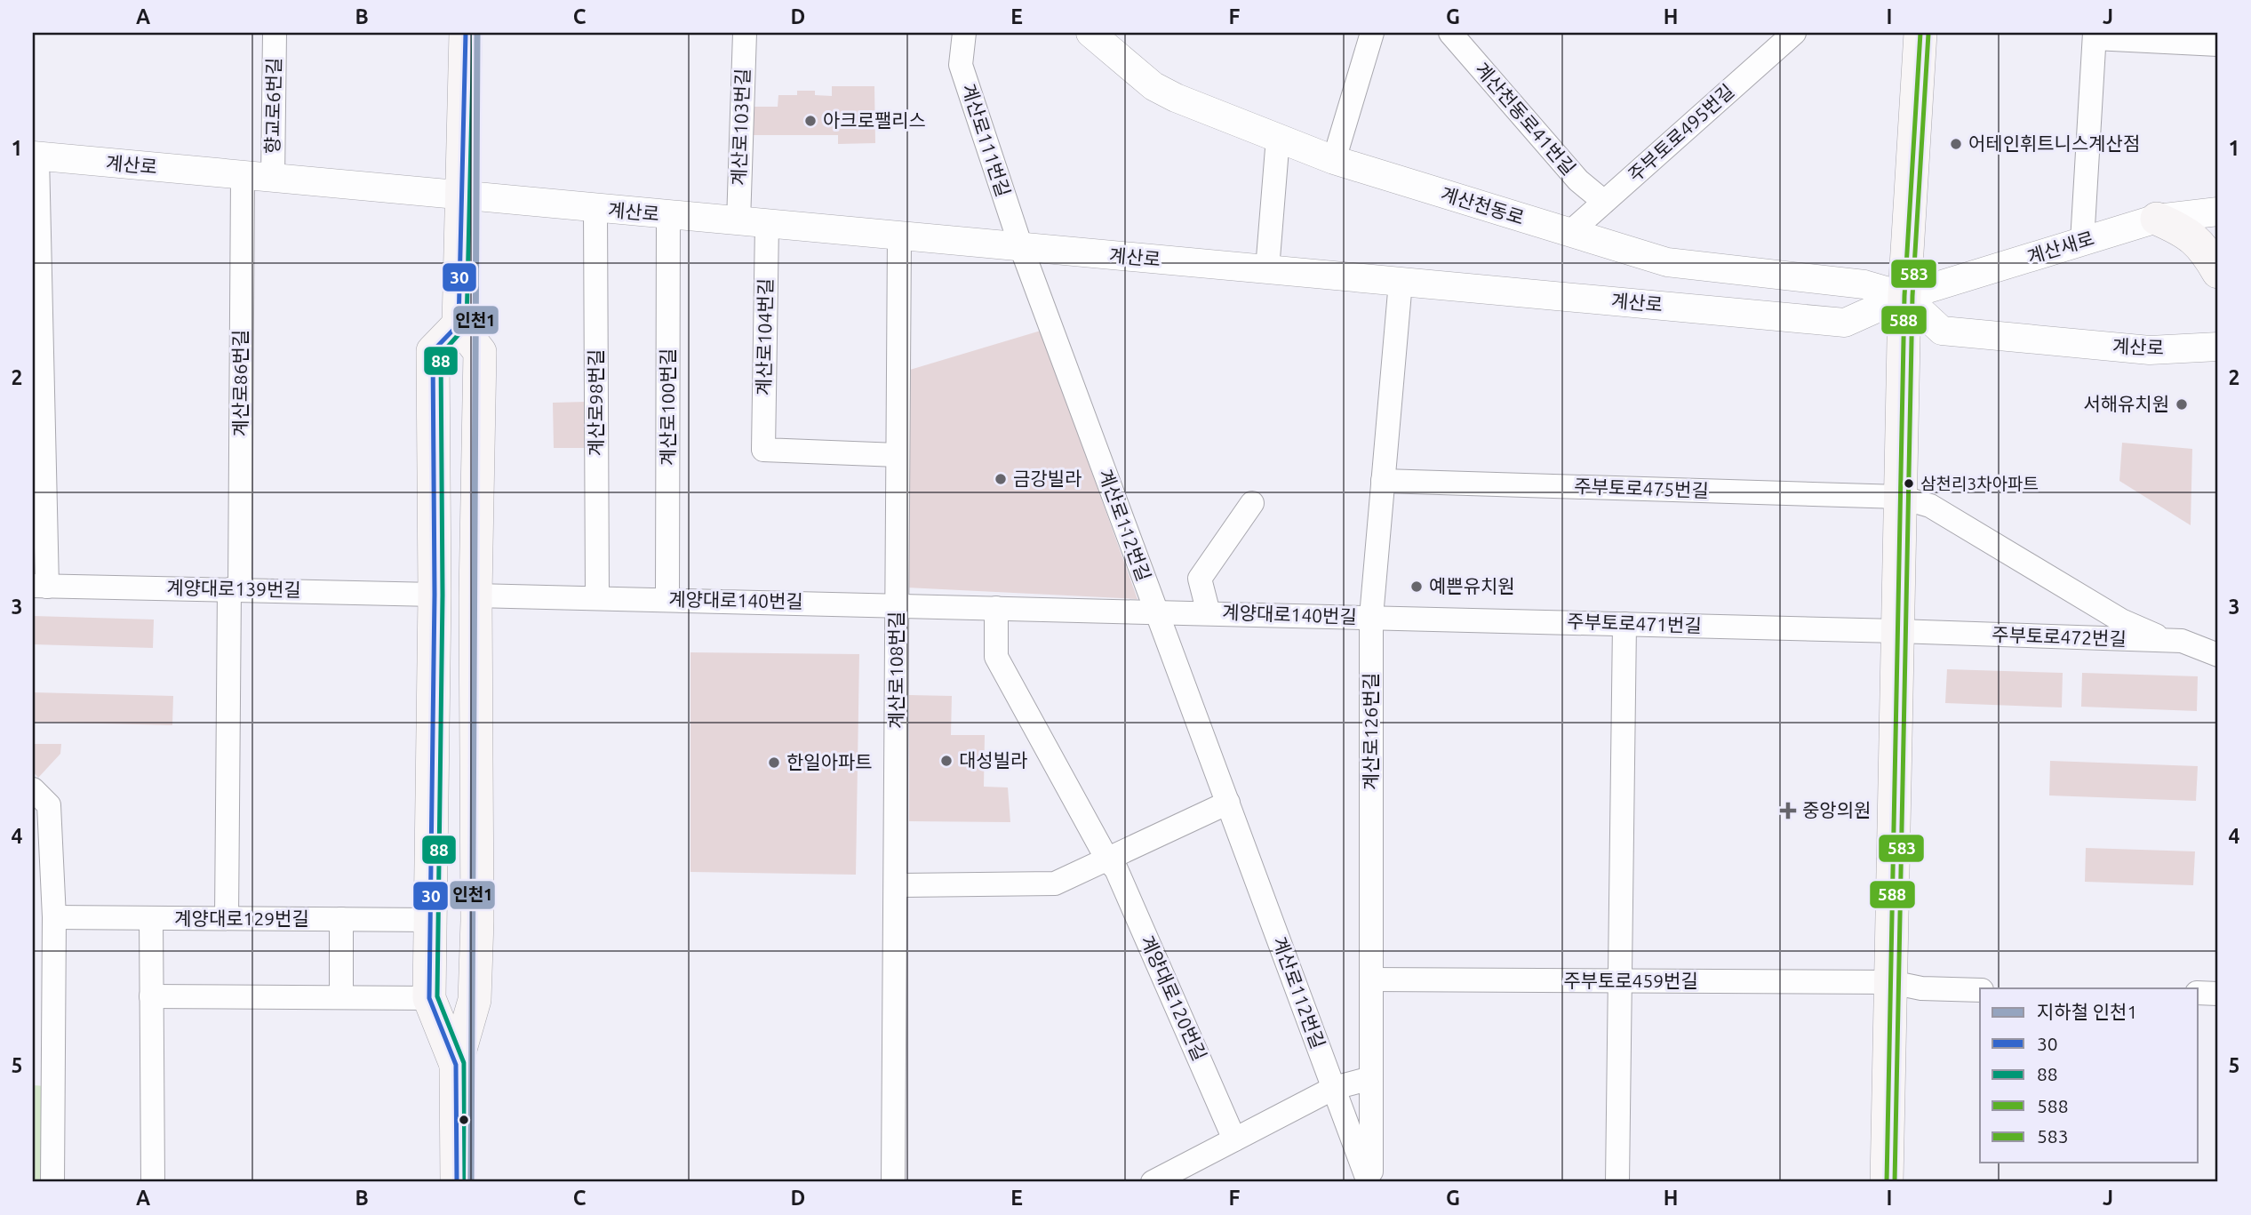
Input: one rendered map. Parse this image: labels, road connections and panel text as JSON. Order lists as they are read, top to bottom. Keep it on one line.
{"streets":{"street":["향교로6번길","계산천동로41번길","계산로103번길","주부토로495번길","계산로111번길","계산로","계산천동로","계산새로","계산로104번길","계산로86번길","계산로98번길","계산로100번길","주부토로475번길","계산로112번길","계양대로139번길","계양대로140번길","주부토로471번길","주부토로472번길","계산로108번길","계산로126번길","계양대로129번길","주부토로459번길","계양대로120번길"]},"crossings":[["향교로6번길","계산로"],["계산천동로41번길","주부토로495번길"],["계산로103번길","계산로"],["주부토로495번길","계산천동로"],["계산로111번길","계산로"],["계산로111번길","계산로112번길"],["계산로","계산천동로"],["계산로","계산새로"],["계산로","계산로104번길"],["계산로","계산로86번길"],["계산로","계산로98번길"],["계산로","계산로100번길"],["계산로","계산로112번길"],["계산로","계산로108번길"],["계산로","계산로126번길"],["계산천동로","계산새로"],["계산로104번길","계산로108번길"],["계산로86번길","계양대로139번길"],["계산로86번길","계양대로129번길"],["계산로98번길","계양대로140번길"],["계산로100번길","계양대로140번길"],["주부토로475번길","주부토로472번길"],["주부토로475번길","계산로126번길"],["계산로112번길","계양대로140번길"],["계산로112번길","계산로126번길"],["계양대로140번길","주부토로471번길"],["계양대로140번길","계산로108번길"],["계양대로140번길","계산로126번길"],["주부토로471번길","주부토로472번길"],["주부토로471번길","계산로126번길"],["계산로126번길","주부토로459번길"]],"places":{"other":["아크로팰리스","어테인휘트니스계산점","서해유치원","금강빌라","삼천리3차아파트","예쁜유치원","대성빌라","한일아파트"],"health":["중앙의원"]},"lines":["metro line 인천1","transit line 30","transit line 88","transit line 588","transit line 583"],"legend":["지하철 인천1","30","88","588","583"],"grid":{"columns":["A","B","C","D","E","F","G","H","I","J"],"rows":["1","2","3","4","5"]}}
